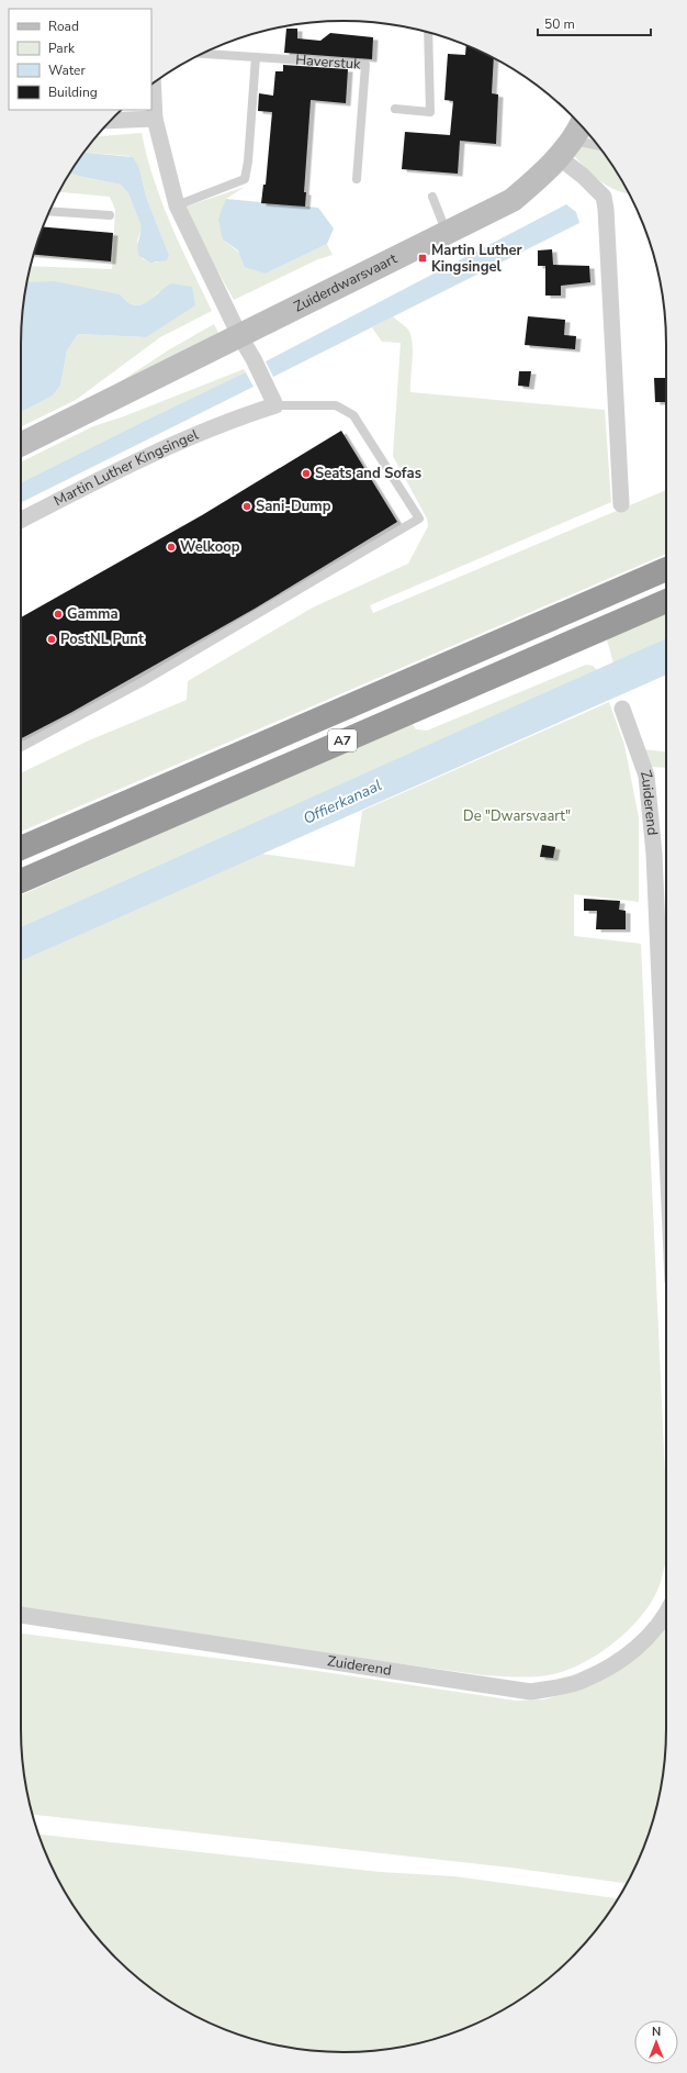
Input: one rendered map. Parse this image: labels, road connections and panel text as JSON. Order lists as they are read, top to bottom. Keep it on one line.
{"streets":{"highway":["A7"],"street":["Zuiderdwarsvaart","Martin Luther Kingsingel","Zuiderend"],"lane":["Haverstuk"]},"water":["Offierkanaal"],"parks":["De \"Dwarsvaart\""],"places":{"transit":["Martin Luther Kingsingel"],"other":["Seats and Sofas","Sani-Dump","Welkoop","Gamma","PostNL Punt"]},"legend":["Road","Park","Water","Building"],"scale_bar":"50 m","north":"top"}
